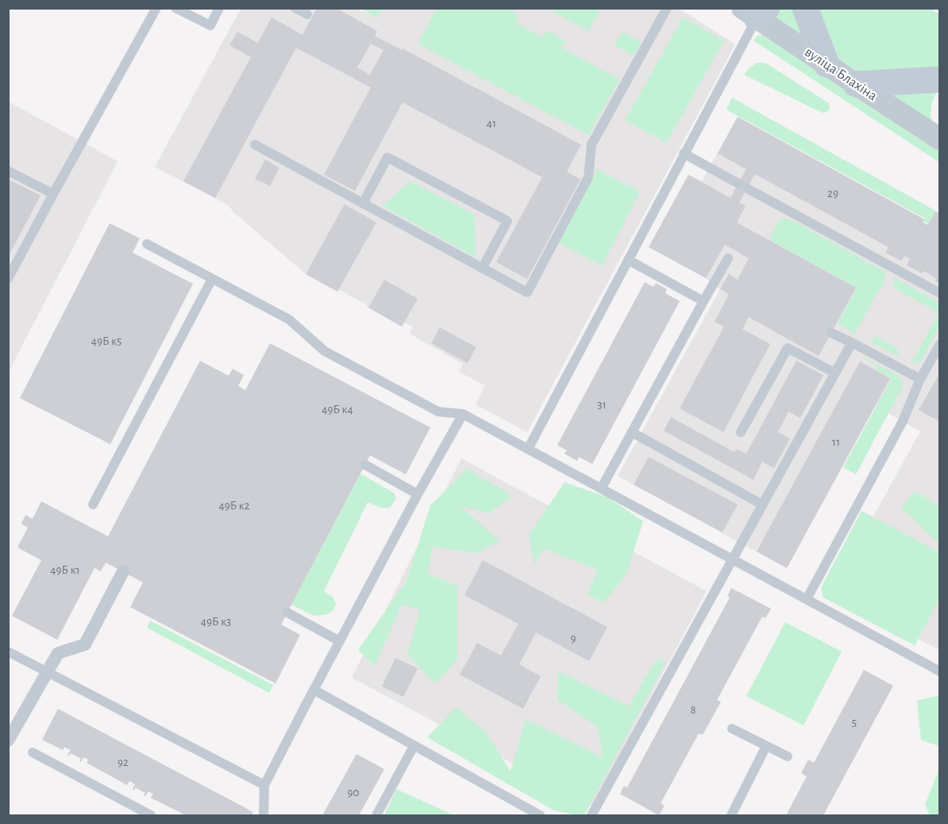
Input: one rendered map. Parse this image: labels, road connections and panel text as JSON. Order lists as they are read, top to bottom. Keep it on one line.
{"streets":{"street":["вуліца Блахіна"]},"house_numbers":["41","29","49Б к5","31","49Б к4","11","49Б к2","49Б к1","49Б к3","9","8","5","92","90"]}
